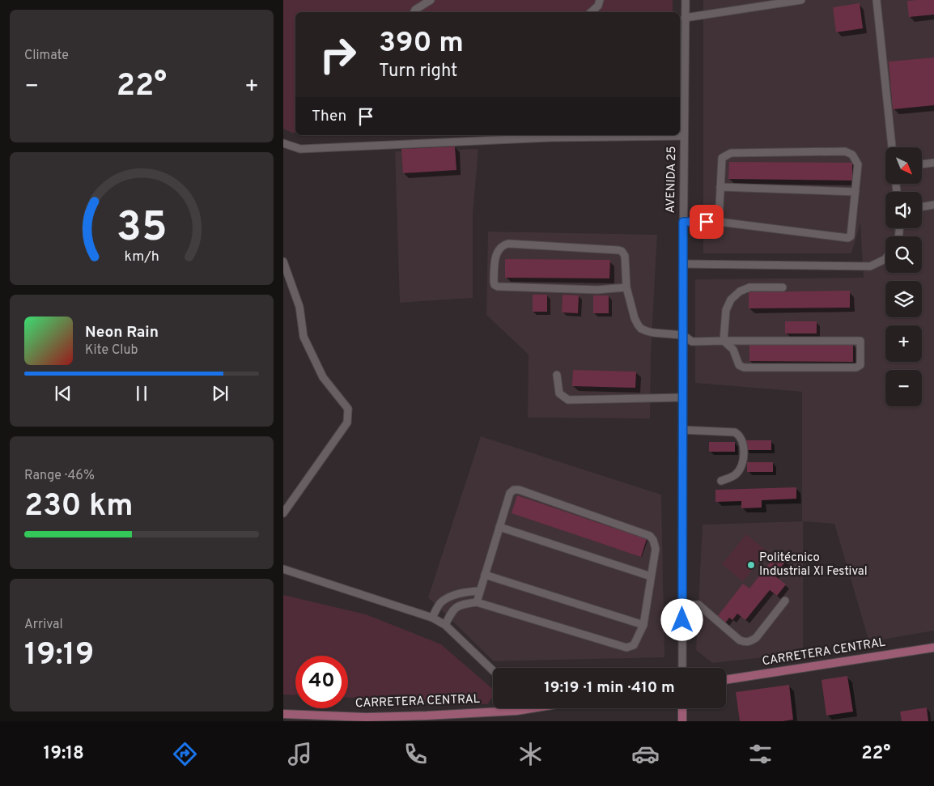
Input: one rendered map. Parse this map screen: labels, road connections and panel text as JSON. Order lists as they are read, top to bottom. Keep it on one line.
{"streets":{"main road":["CARRETERA CENTRAL"],"street":["AVENIDA 25"]},"places":["Politécnico Industrial XI Festival"],"north":"bottom right","page":{"tile":["Climate",["Range · 46%","230 km"],["Arrival","19:19"]],"turn":["390 m","Turn right"],"heat":["−","22°","+"],"then":"Then","map_buttons":["+","−"],"song":["Neon Rain","Kite Club"],"limit":"40","trip":"19:19 · 1 min · 410 m","tabs":["19:18","22°"],"gauge":["35","km/h"]}}
